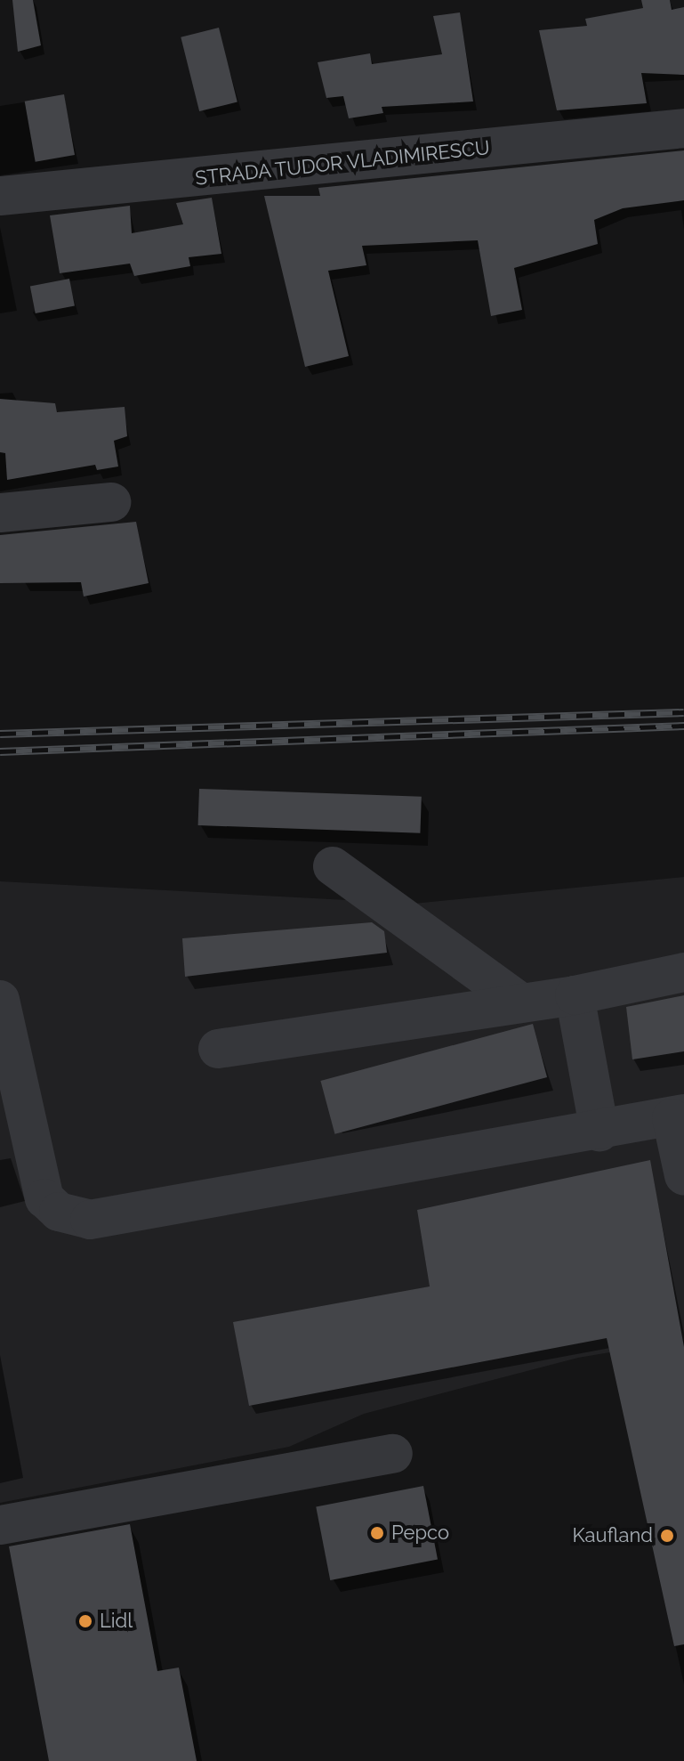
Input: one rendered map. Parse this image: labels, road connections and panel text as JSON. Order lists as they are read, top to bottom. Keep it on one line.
{"streets":{"street":["STRADA TUDOR VLADIMIRESCU"]},"places":["Pepco","Kaufland","Lidl"]}
